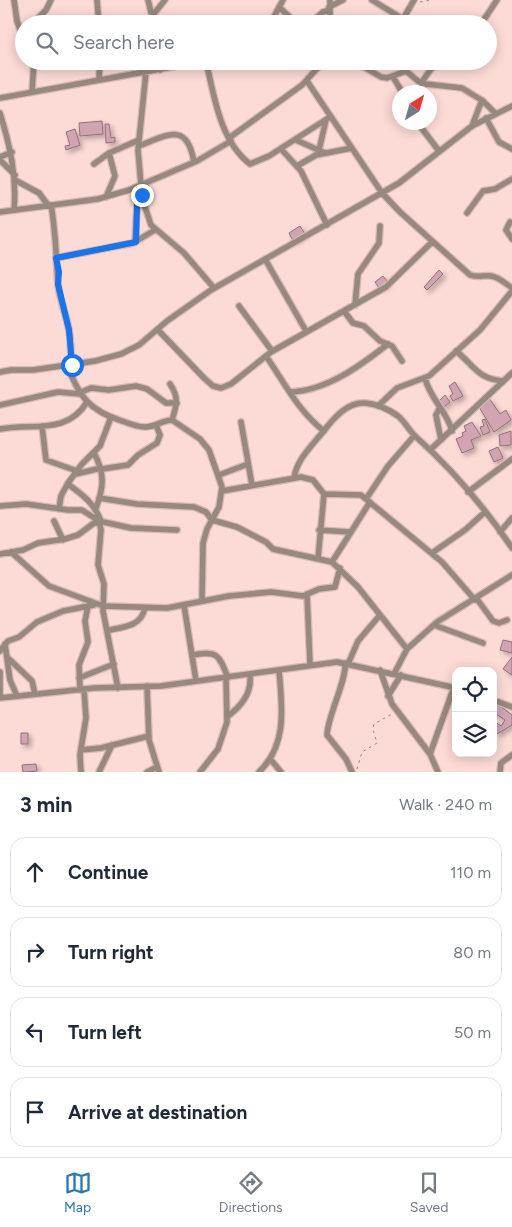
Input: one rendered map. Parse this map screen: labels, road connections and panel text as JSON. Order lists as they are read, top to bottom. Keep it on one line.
{"north":"top right","page":{"search":"Search here","heading":["3 min","Walk · 240 m"],"list":[["Continue","110 m"],["Turn right","80 m"],["Turn left","50 m"],"Arrive at destination"],"nav":["Map","Directions","Saved"]}}
